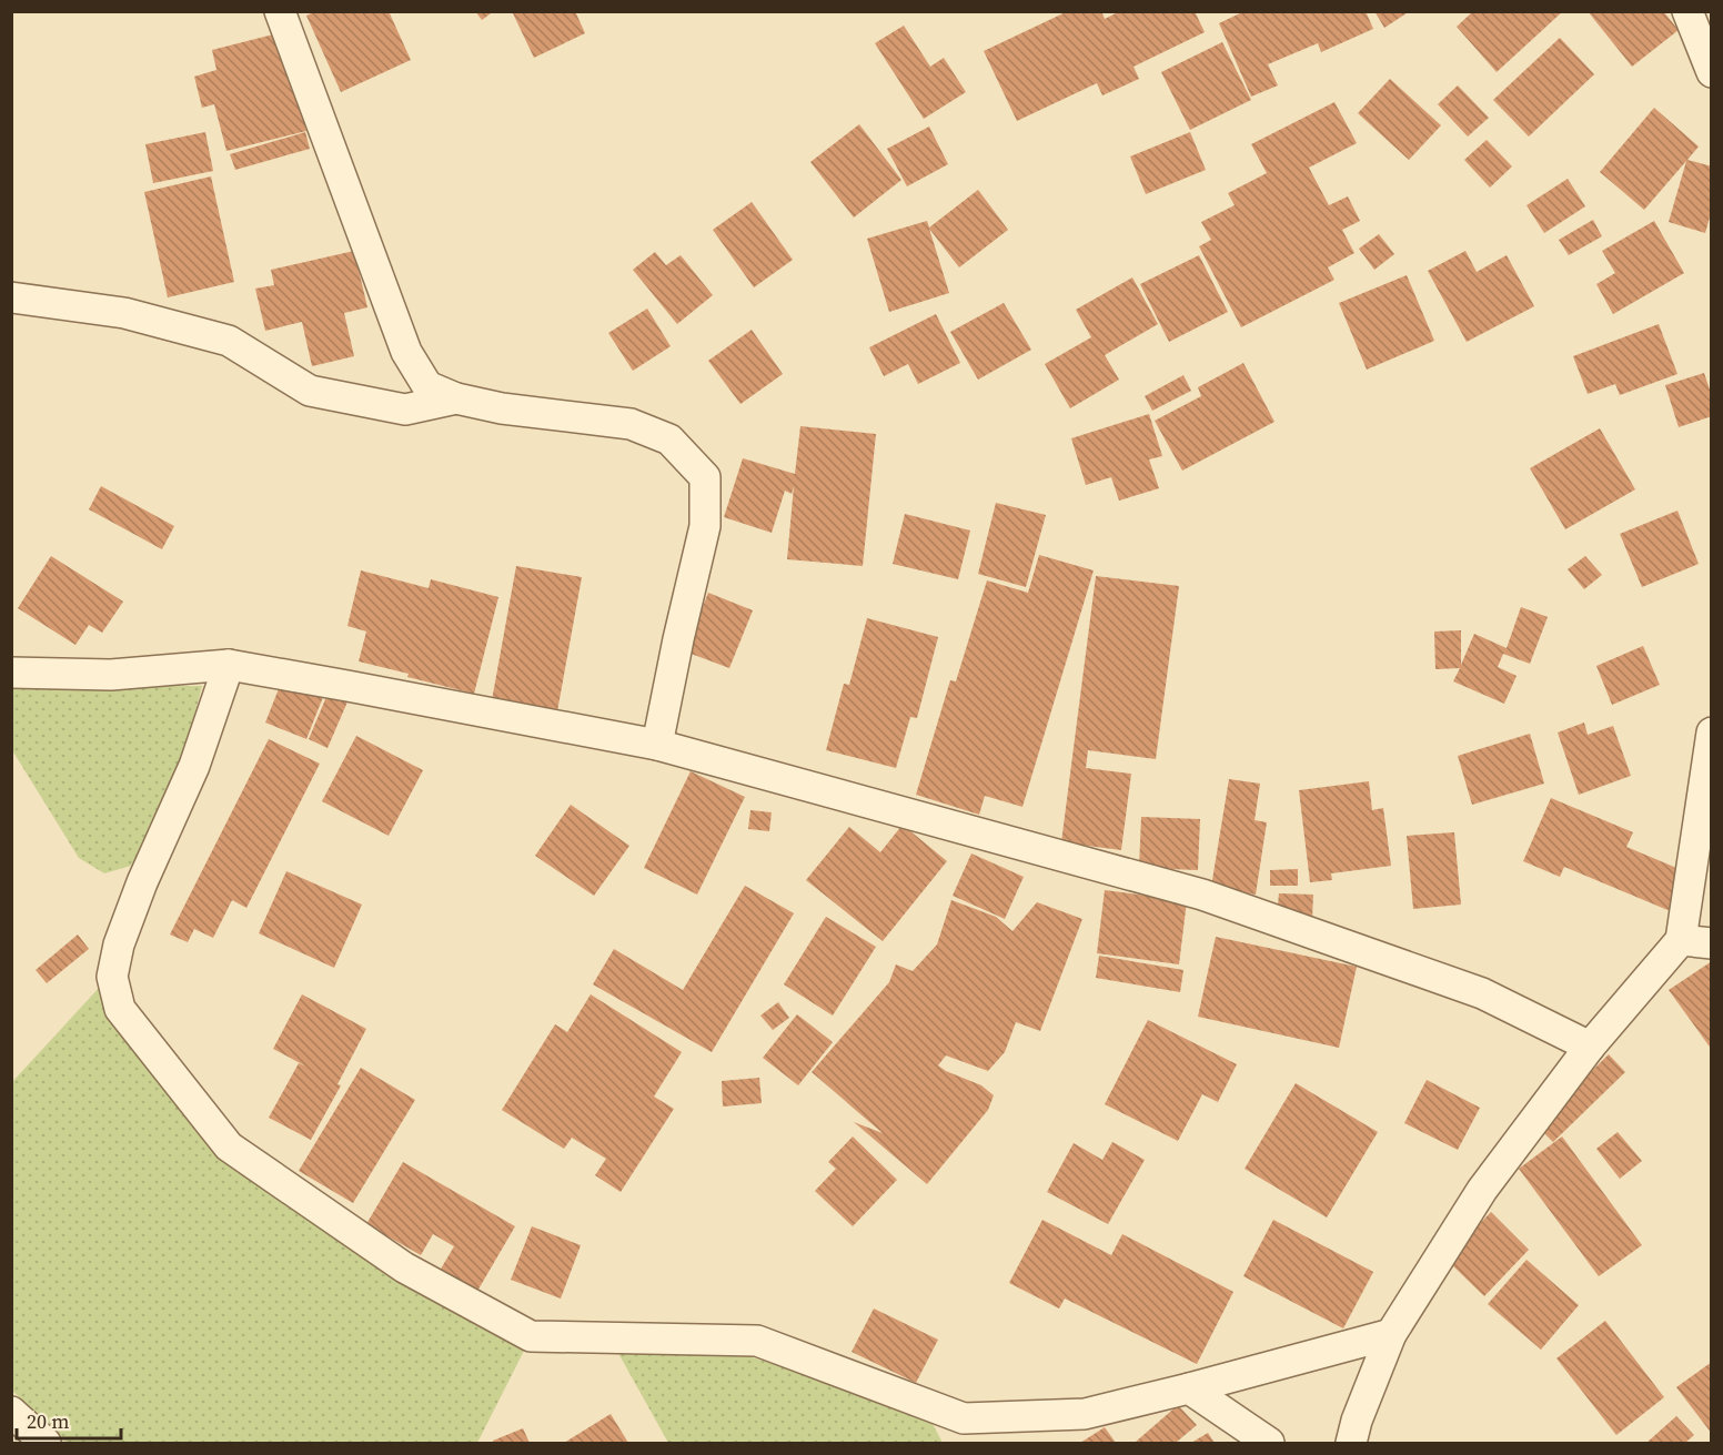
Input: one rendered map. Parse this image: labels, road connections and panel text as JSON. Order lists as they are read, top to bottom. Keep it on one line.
{"scale_bar":"20 m"}
